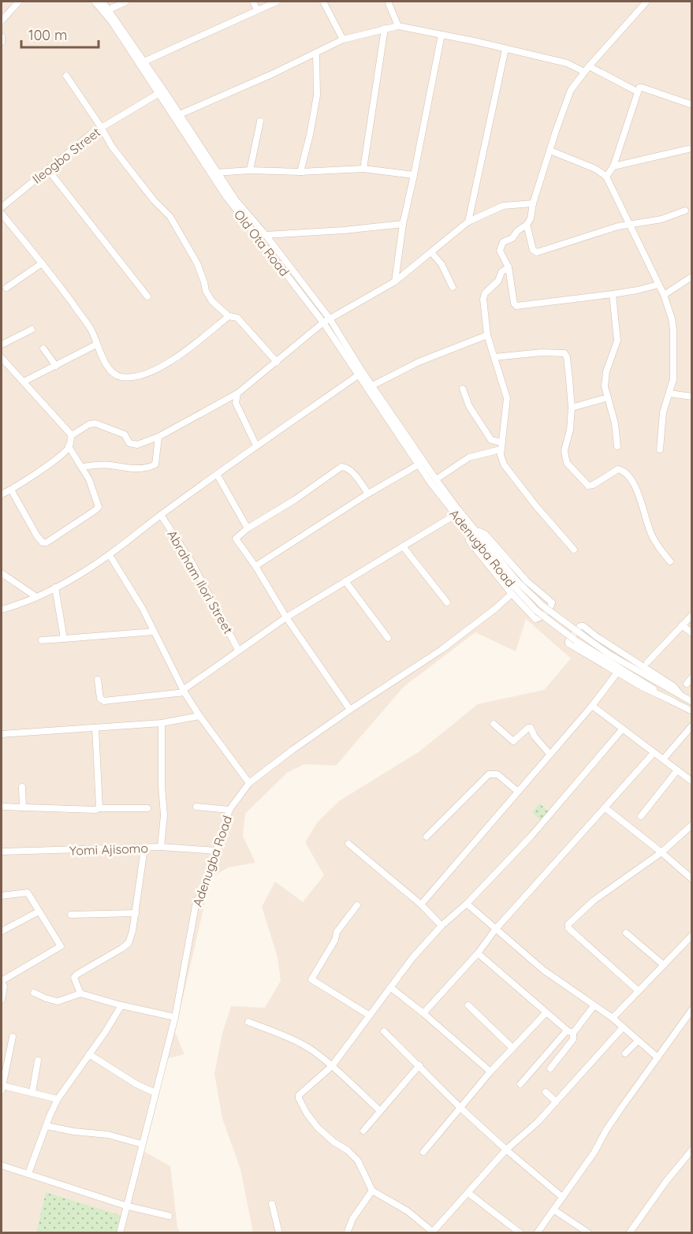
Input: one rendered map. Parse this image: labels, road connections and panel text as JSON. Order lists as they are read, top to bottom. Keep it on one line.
{"streets":{"street":["Ileogbo Street","Old Ota Road","Adenugba Road","Abraham Ilori Street","Yomi Ajisomo"]},"crossings":[["Ileogbo Street","Old Ota Road"],["Old Ota Road","Adenugba Road"],["Adenugba Road","Yomi Ajisomo"]],"scale_bar":"100 m"}
